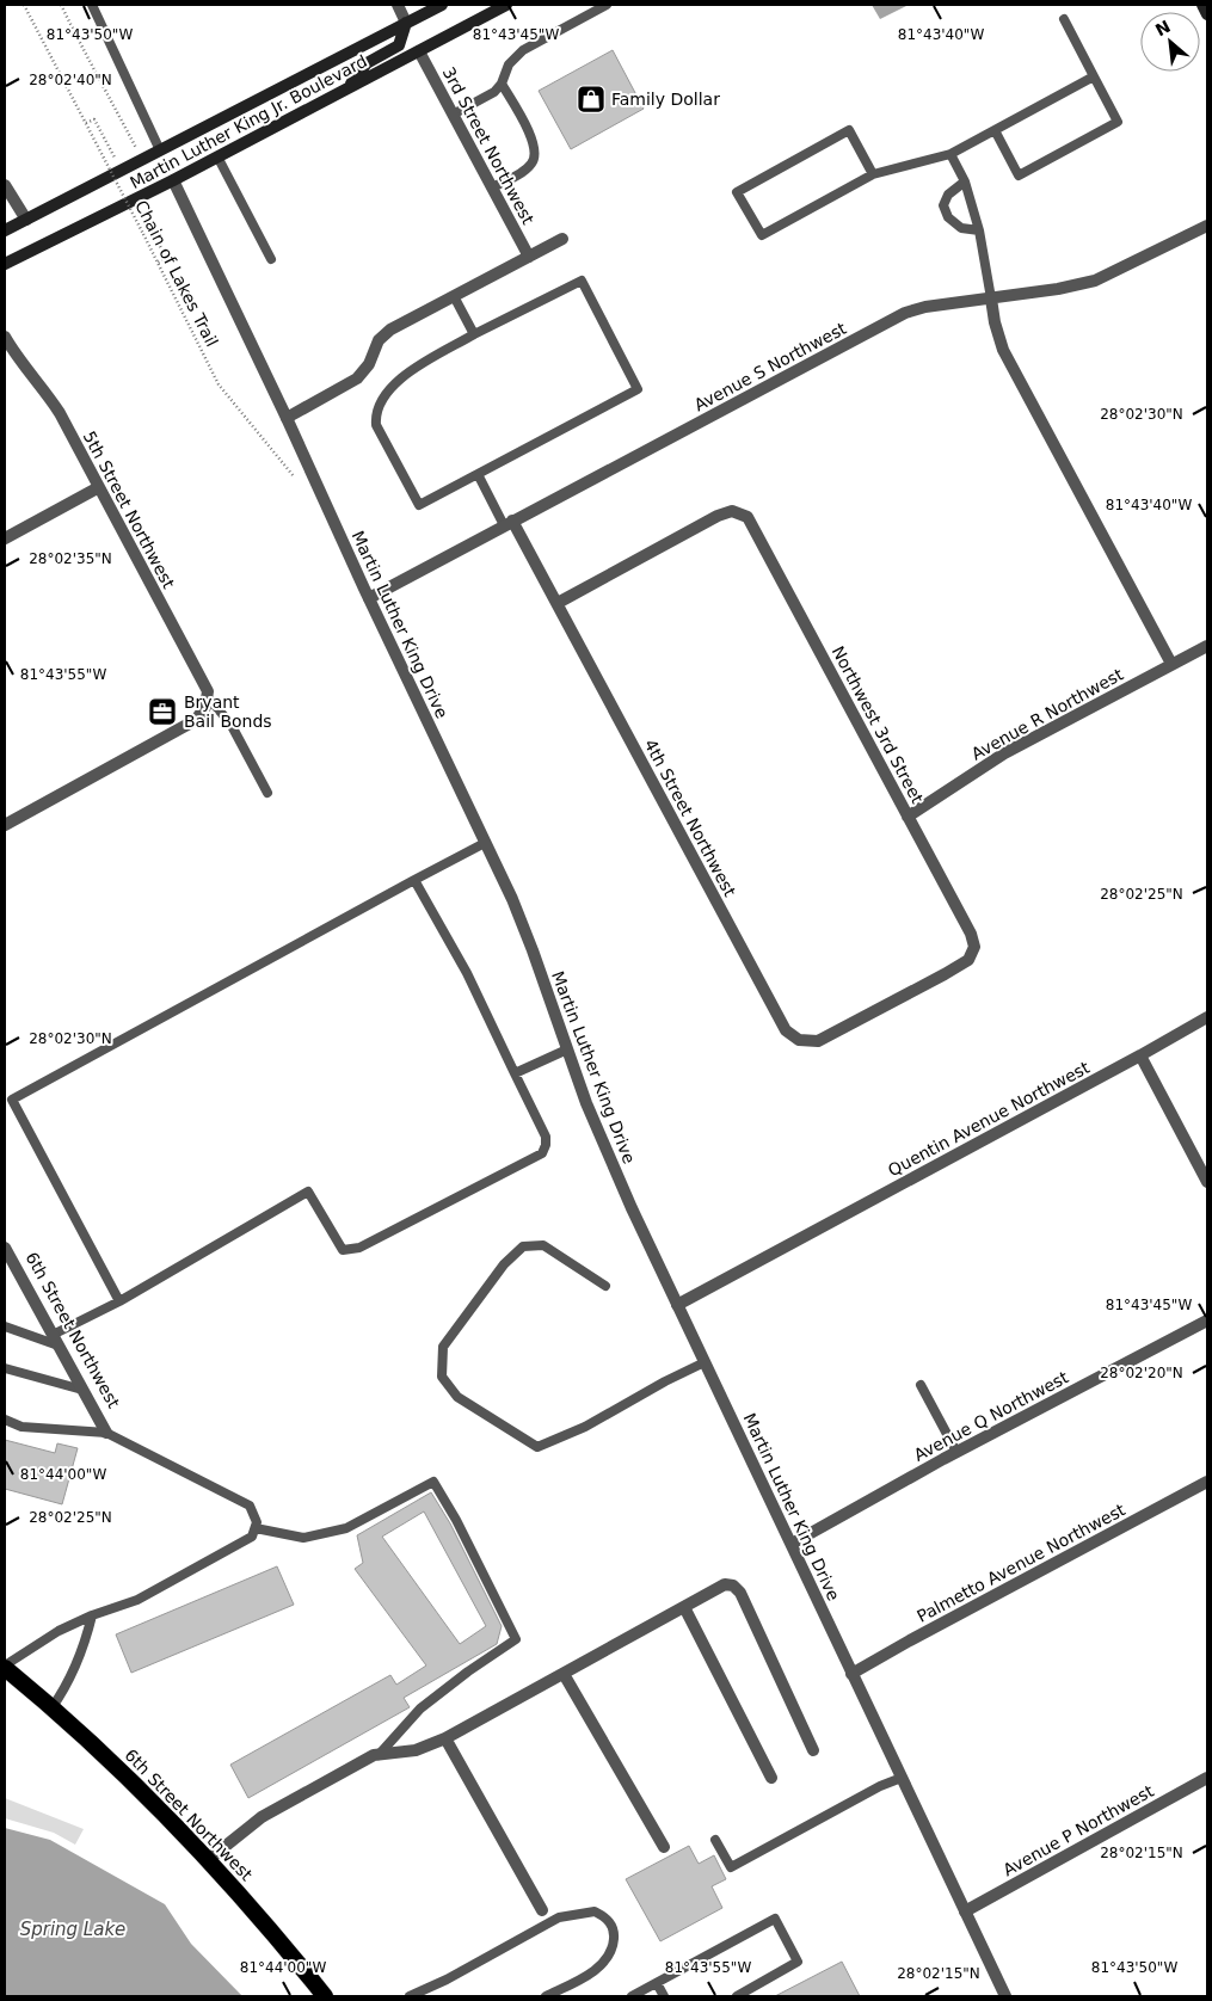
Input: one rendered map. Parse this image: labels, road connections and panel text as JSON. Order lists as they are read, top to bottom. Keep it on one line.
{"streets":{"highway":["6th Street Northwest"],"main road":["Martin Luther King Jr. Boulevard"],"street":["3rd Street Northwest","Avenue S Northwest","5th Street Northwest","Martin Luther King Drive","Avenue R Northwest","Northwest 3rd Street","4th Street Northwest","Quentin Avenue Northwest","Avenue Q Northwest","Palmetto Avenue Northwest","Avenue P Northwest"],"path":["Chain of Lakes Trail"]},"crossings":[["Martin Luther King Jr. Boulevard","3rd Street Northwest"],["Martin Luther King Jr. Boulevard","Martin Luther King Drive"],["Avenue S Northwest","Martin Luther King Drive"],["Avenue S Northwest","4th Street Northwest"],["Martin Luther King Drive","Quentin Avenue Northwest"],["Martin Luther King Drive","Avenue Q Northwest"],["Martin Luther King Drive","Palmetto Avenue Northwest"],["Martin Luther King Drive","Avenue P Northwest"],["Avenue R Northwest","Northwest 3rd Street"],["Northwest 3rd Street","4th Street Northwest"]],"water":["Spring Lake"],"places":{"shop":["Family Dollar"],"office":["Bryant Bail Bonds"]},"north":"top left","coordinates":["81°43'50\"W","81°43'45\"W","81°43'40\"W","28°02'40\"N","28°02'30\"N","28°02'35\"N","81°43'55\"W","28°02'25\"N","28°02'20\"N","81°44'00\"W","28°02'15\"N"]}
